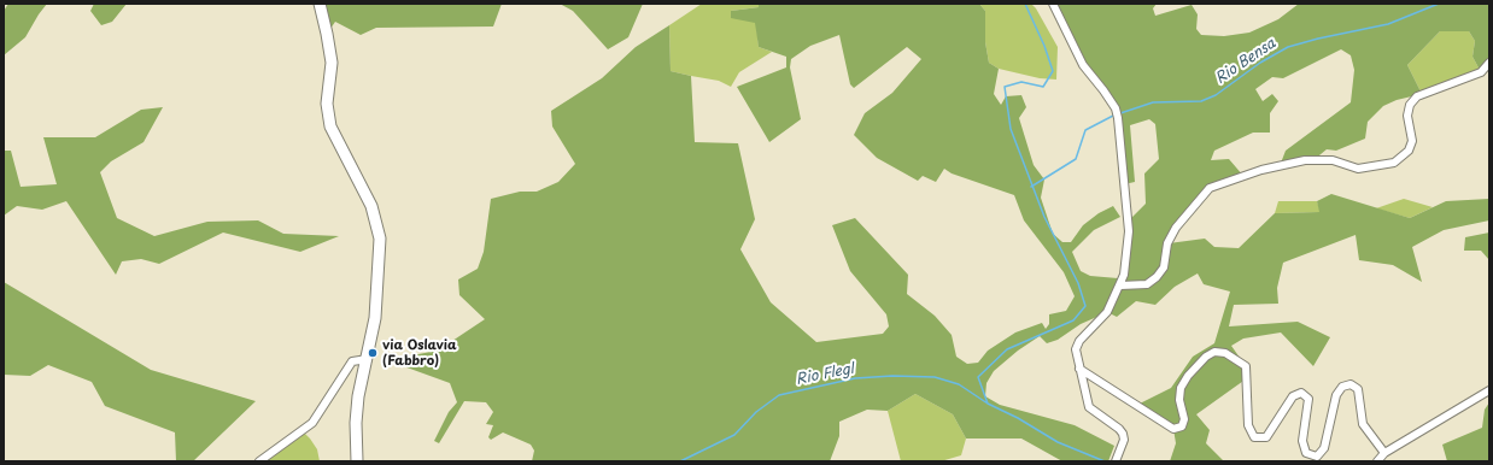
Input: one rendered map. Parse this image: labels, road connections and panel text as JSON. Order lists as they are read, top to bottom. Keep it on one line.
{"water":["Rio Bensa","Rio Flegl"],"places":["via Oslavia (Fabbro)"]}
